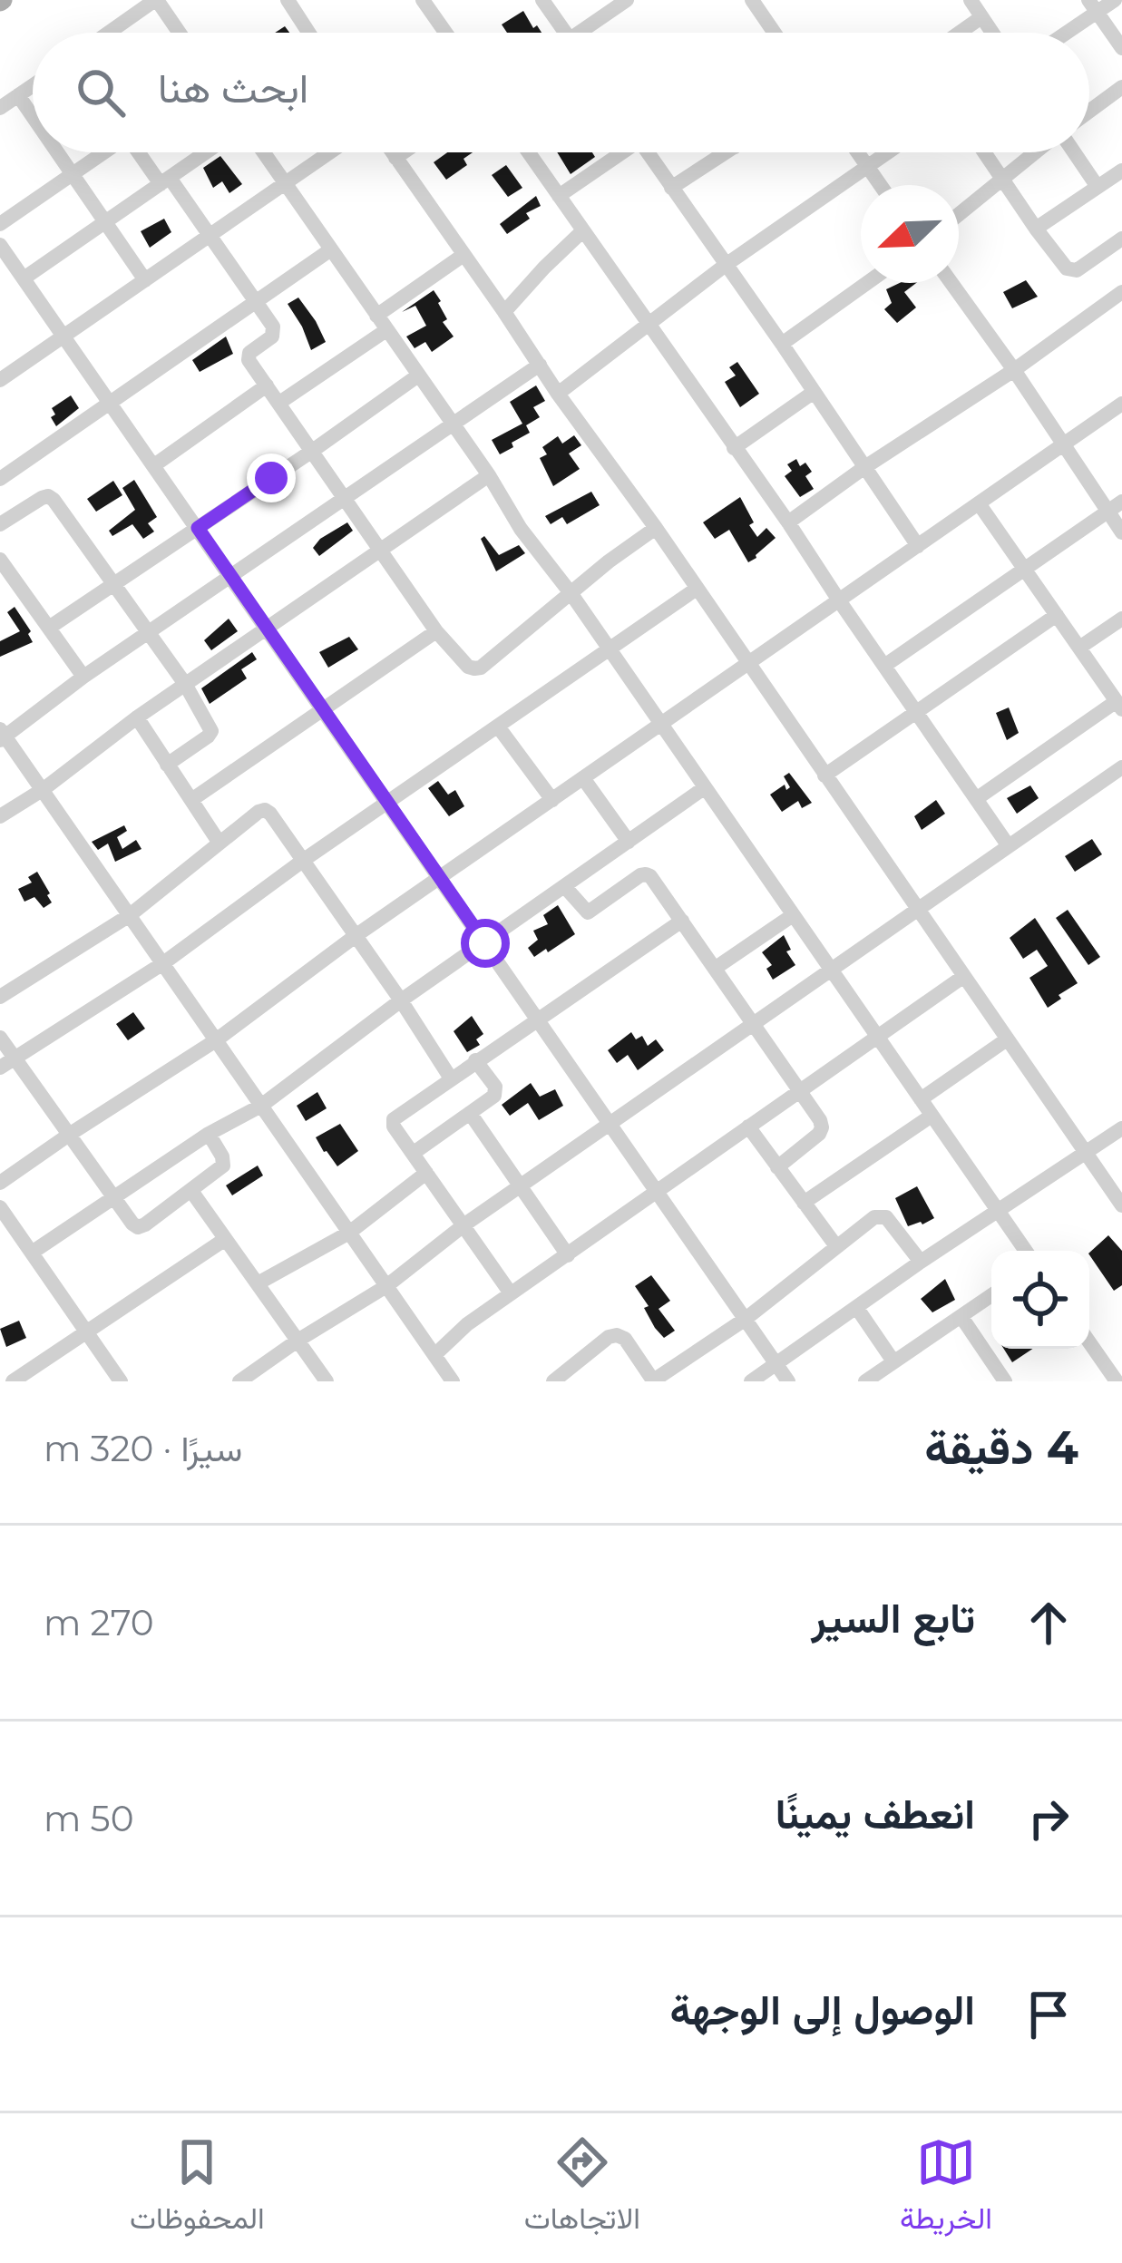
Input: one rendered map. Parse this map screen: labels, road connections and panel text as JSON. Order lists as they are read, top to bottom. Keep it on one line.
{"north":"bottom left","page":{"search":"ابحث هنا","heading":["4 دقيقة","سيرًا · 320 m"],"list":[["تابع السير","270 m"],["انعطف يمينًا","50 m"],"الوصول إلى الوجهة"],"nav":["الخريطة","الاتجاهات","المحفوظات"]}}
